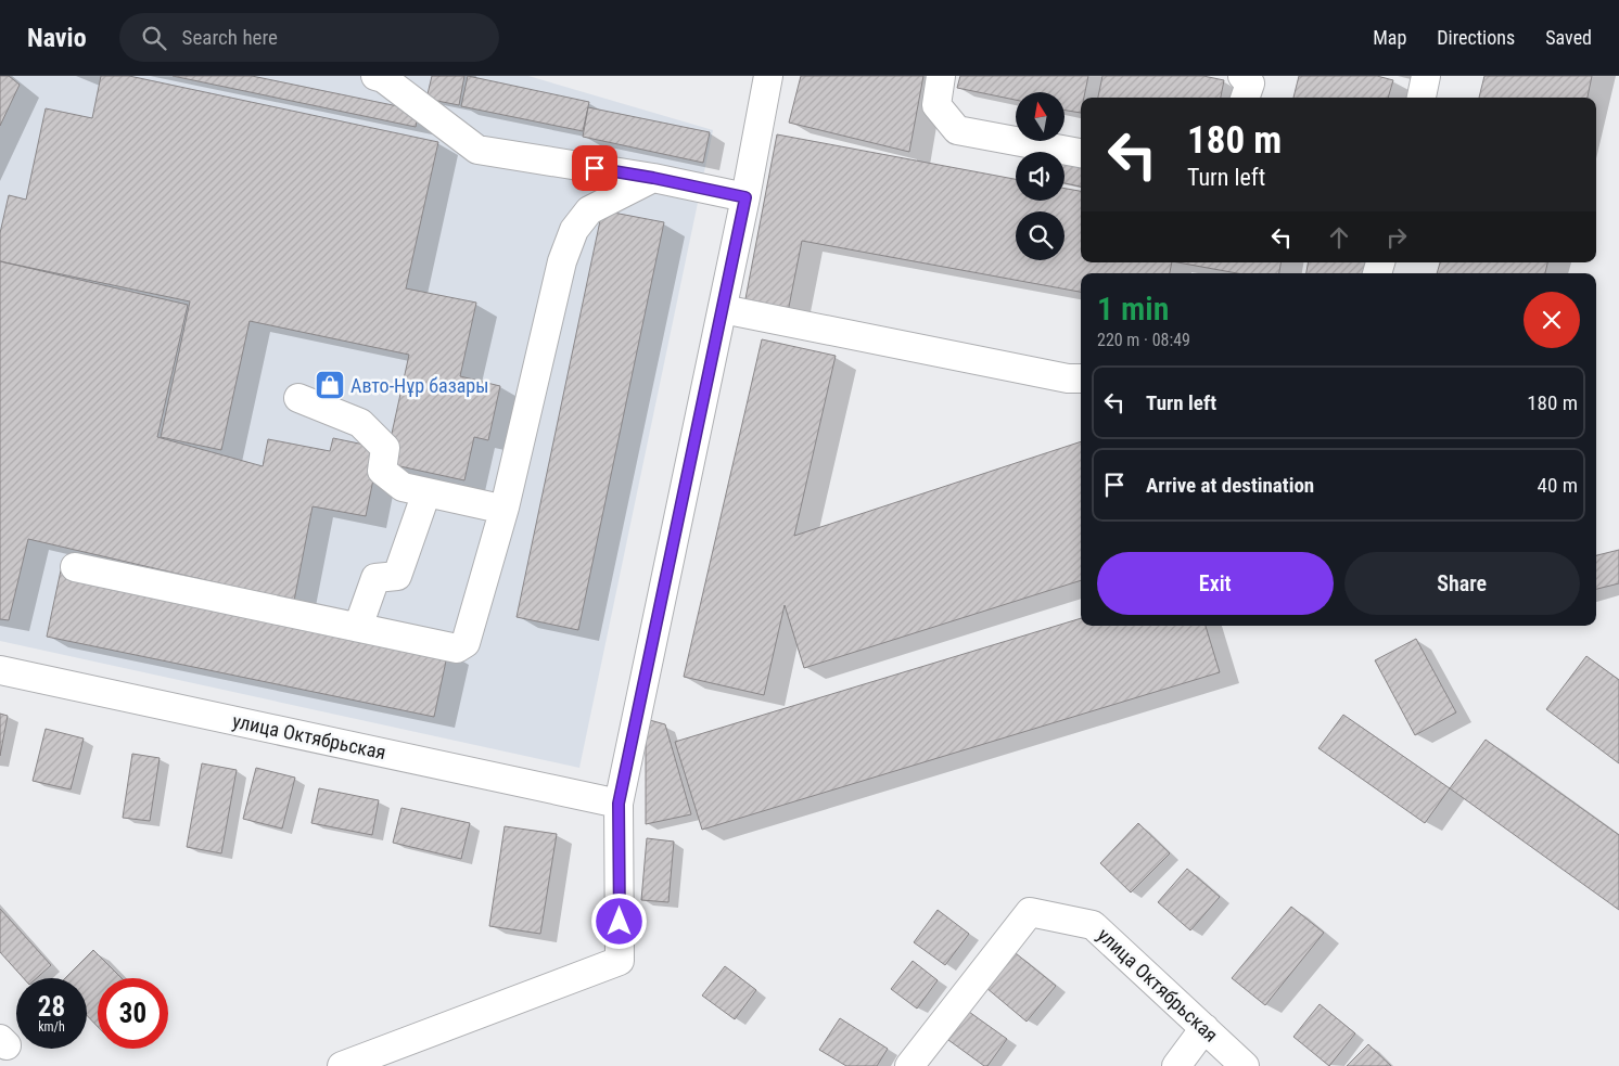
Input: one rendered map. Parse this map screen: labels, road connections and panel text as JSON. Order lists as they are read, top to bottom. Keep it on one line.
{"streets":{"street":["улица Октябрьская"]},"places":{"shop":["Авто-Нұр базары"]},"north":"top","page":{"header":"Navio","search":"Search here","nav":["Map","Directions","Saved"],"turn":["180 m","Turn left"],"heading":["1 min","220 m · 08:49"],"list":[{"name":"Turn left","value":"180 m"},{"name":"Arrive at destination","value":"40 m"}],"buttons":["Exit","Share"],"speed":"28 km/h","limit":"30"}}
